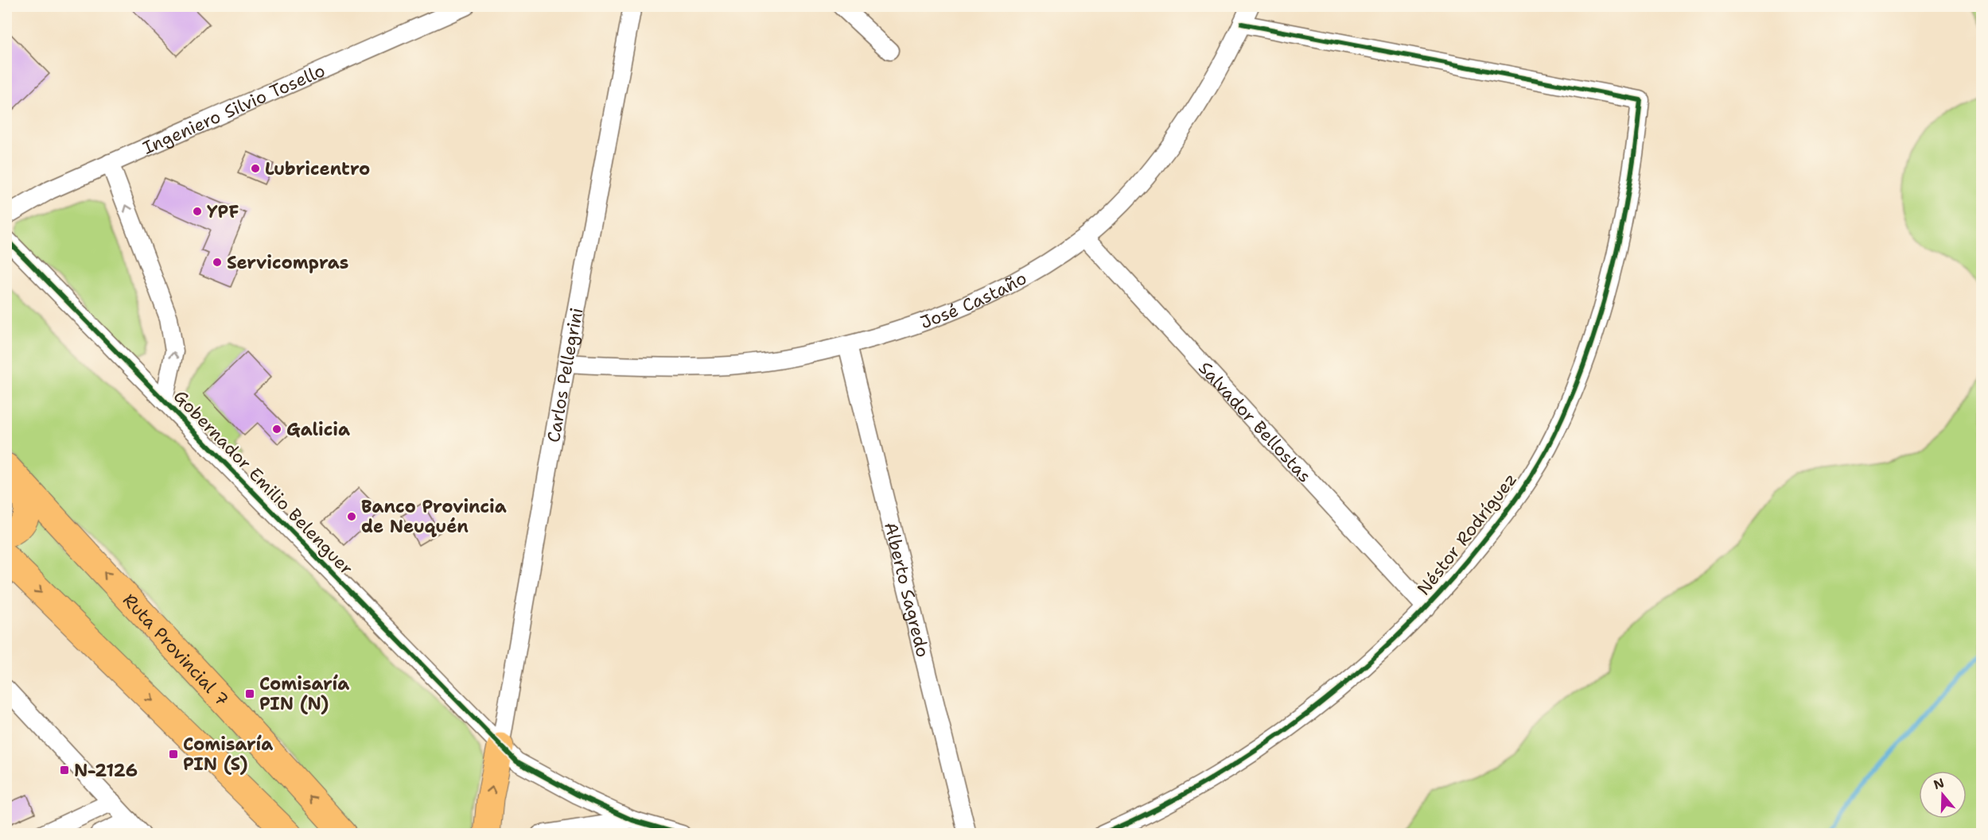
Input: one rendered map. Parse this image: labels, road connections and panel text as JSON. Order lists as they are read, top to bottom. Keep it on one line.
{"streets":{"highway":["Ruta Provincial 7"],"street":["Ingeniero Silvio Tosello","José Castaño","Carlos Pellegrini","Salvador Bellostas","Gobernador Emilio Belenguer","Néstor Rodríguez","Alberto Sagredo"]},"crossings":[["José Castaño","Carlos Pellegrini"],["José Castaño","Salvador Bellostas"],["José Castaño","Néstor Rodríguez"],["José Castaño","Alberto Sagredo"],["Carlos Pellegrini","Gobernador Emilio Belenguer"],["Salvador Bellostas","Néstor Rodríguez"]],"places":{"other":["Lubricentro","YPF","Servicompras","Galicia","Banco Provincia de Neuquén"],"transit":["Comisaría PIN (N)","Comisaría PIN (S)","N-2126"]},"north":"top"}
